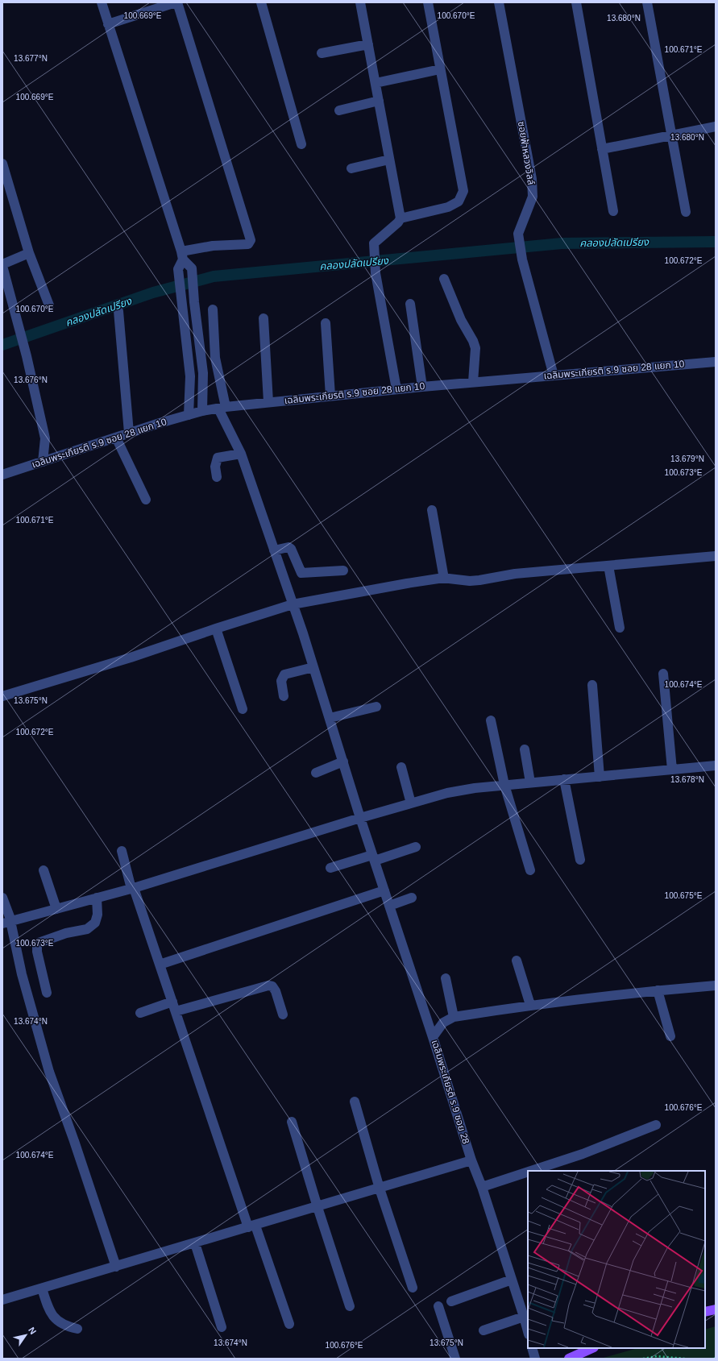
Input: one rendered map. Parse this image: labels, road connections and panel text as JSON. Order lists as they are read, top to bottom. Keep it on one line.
{"streets":{"street":["ซอยฟ้าหลวงวิลล์","เฉลิมพระเกียรติ ร.9 ซอย 28 แยก 10","เฉลิมพระเกียรติ ร.9 ซอย 28"]},"crossings":[["ซอยฟ้าหลวงวิลล์","เฉลิมพระเกียรติ ร.9 ซอย 28 แยก 10"]],"water":["คลองปลัดเปรียง"],"north":"top right","coordinates":["100.669°E","100.670°E","13.680°N","100.671°E","13.677°N","100.672°E","13.676°N","13.679°N","100.673°E","100.674°E","13.675°N","13.678°N","100.675°E","13.674°N","100.676°E"]}
